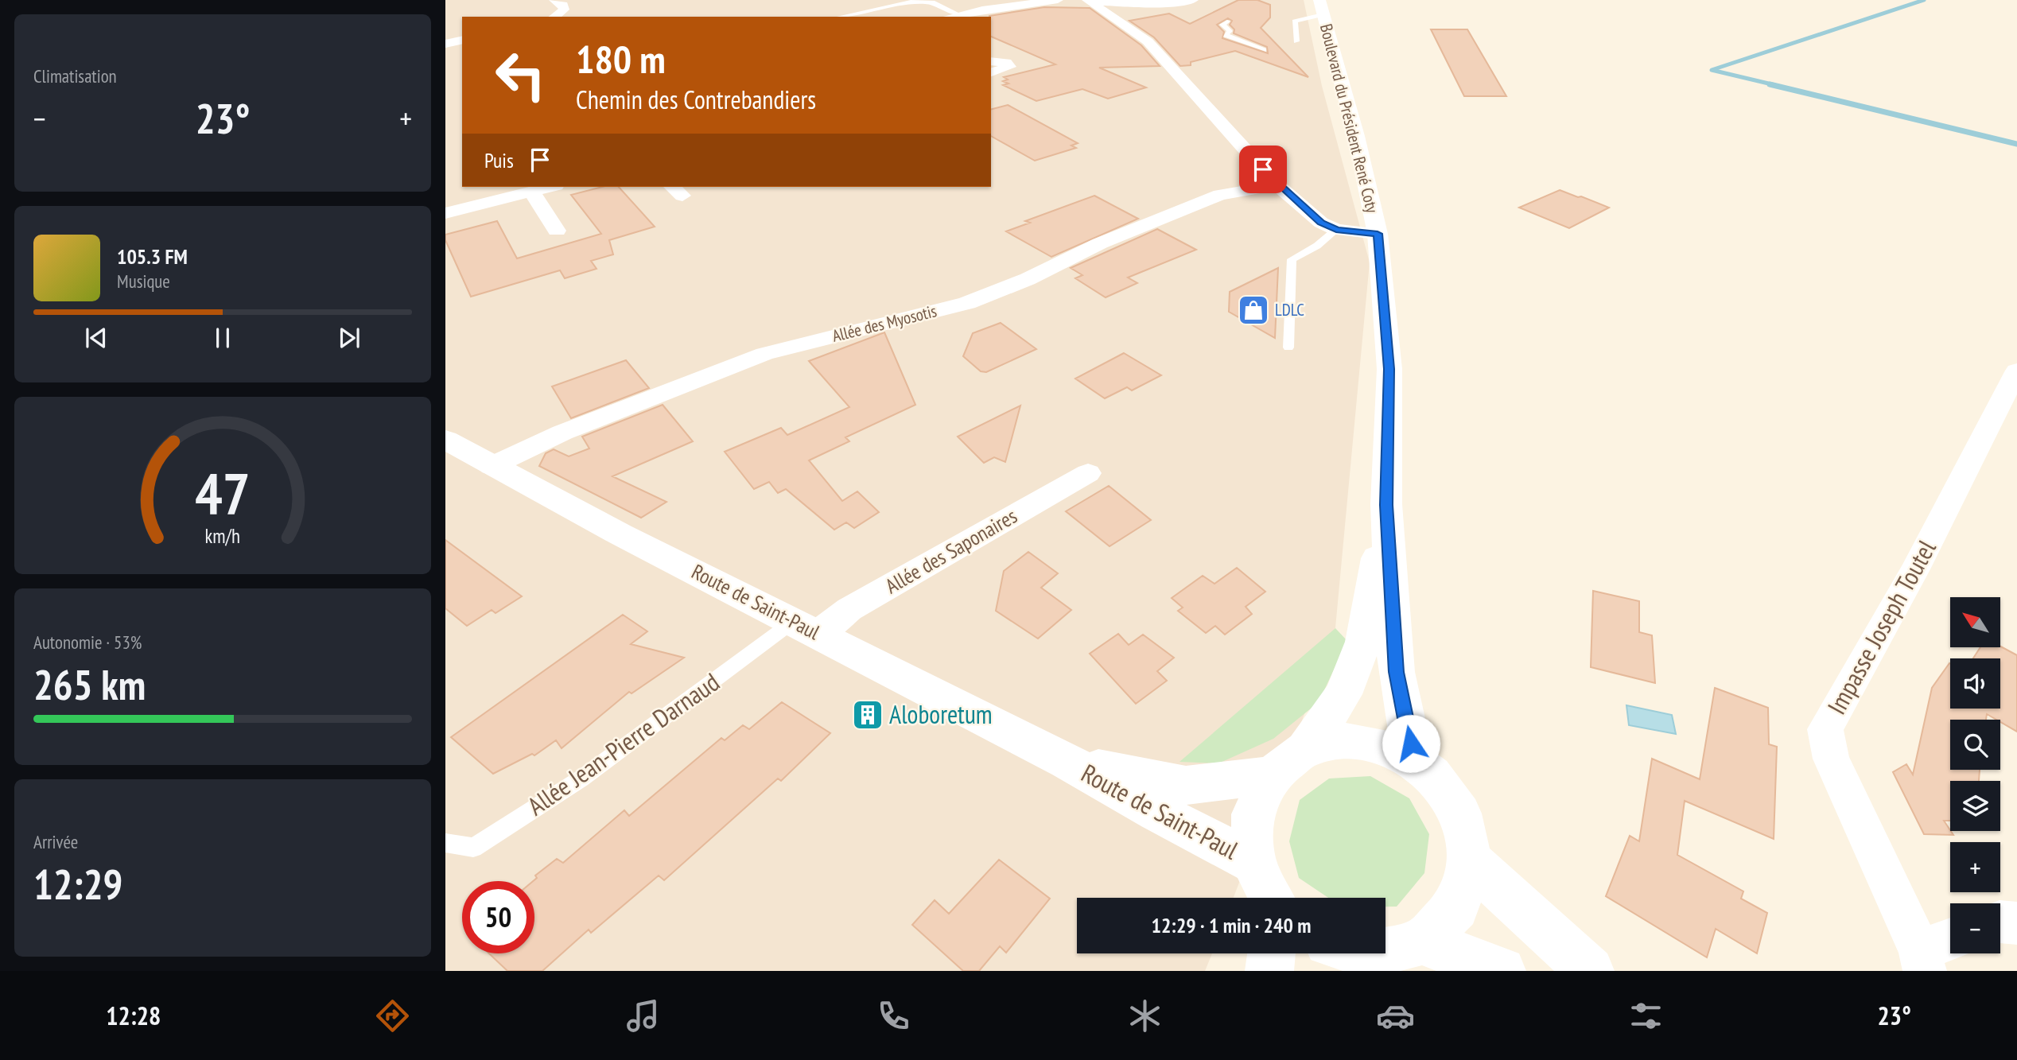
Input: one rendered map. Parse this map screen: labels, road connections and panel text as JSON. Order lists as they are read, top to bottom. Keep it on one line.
{"streets":{"main road":["Boulevard du Président René Coty","Route de Saint-Paul"],"street":["Allée des Myosotis","Allée des Saponaires","Impasse Joseph Toutel"],"lane":["Allée Jean-Pierre Darnaud"]},"crossings":[["Allée des Myosotis","Route de Saint-Paul"],["Allée des Saponaires","Route de Saint-Paul"],["Allée des Saponaires","Allée Jean-Pierre Darnaud"],["Route de Saint-Paul","Allée Jean-Pierre Darnaud"]],"places":{"shop":["LDLC"],"building":["Aloboretum"]},"north":"top left","page":{"tile":["Climatisation",["Autonomie · 53%","265 km"],["Arrivée","12:29"]],"turn":["180 m","Chemin des Contrebandiers"],"heat":["−","23°","+"],"then":"Puis","song":["105.3 FM","Musique"],"map_buttons":["+","−"],"limit":"50","trip":"12:29 · 1 min · 240 m","tabs":["12:28","23°"],"gauge":["47","km/h"]}}
